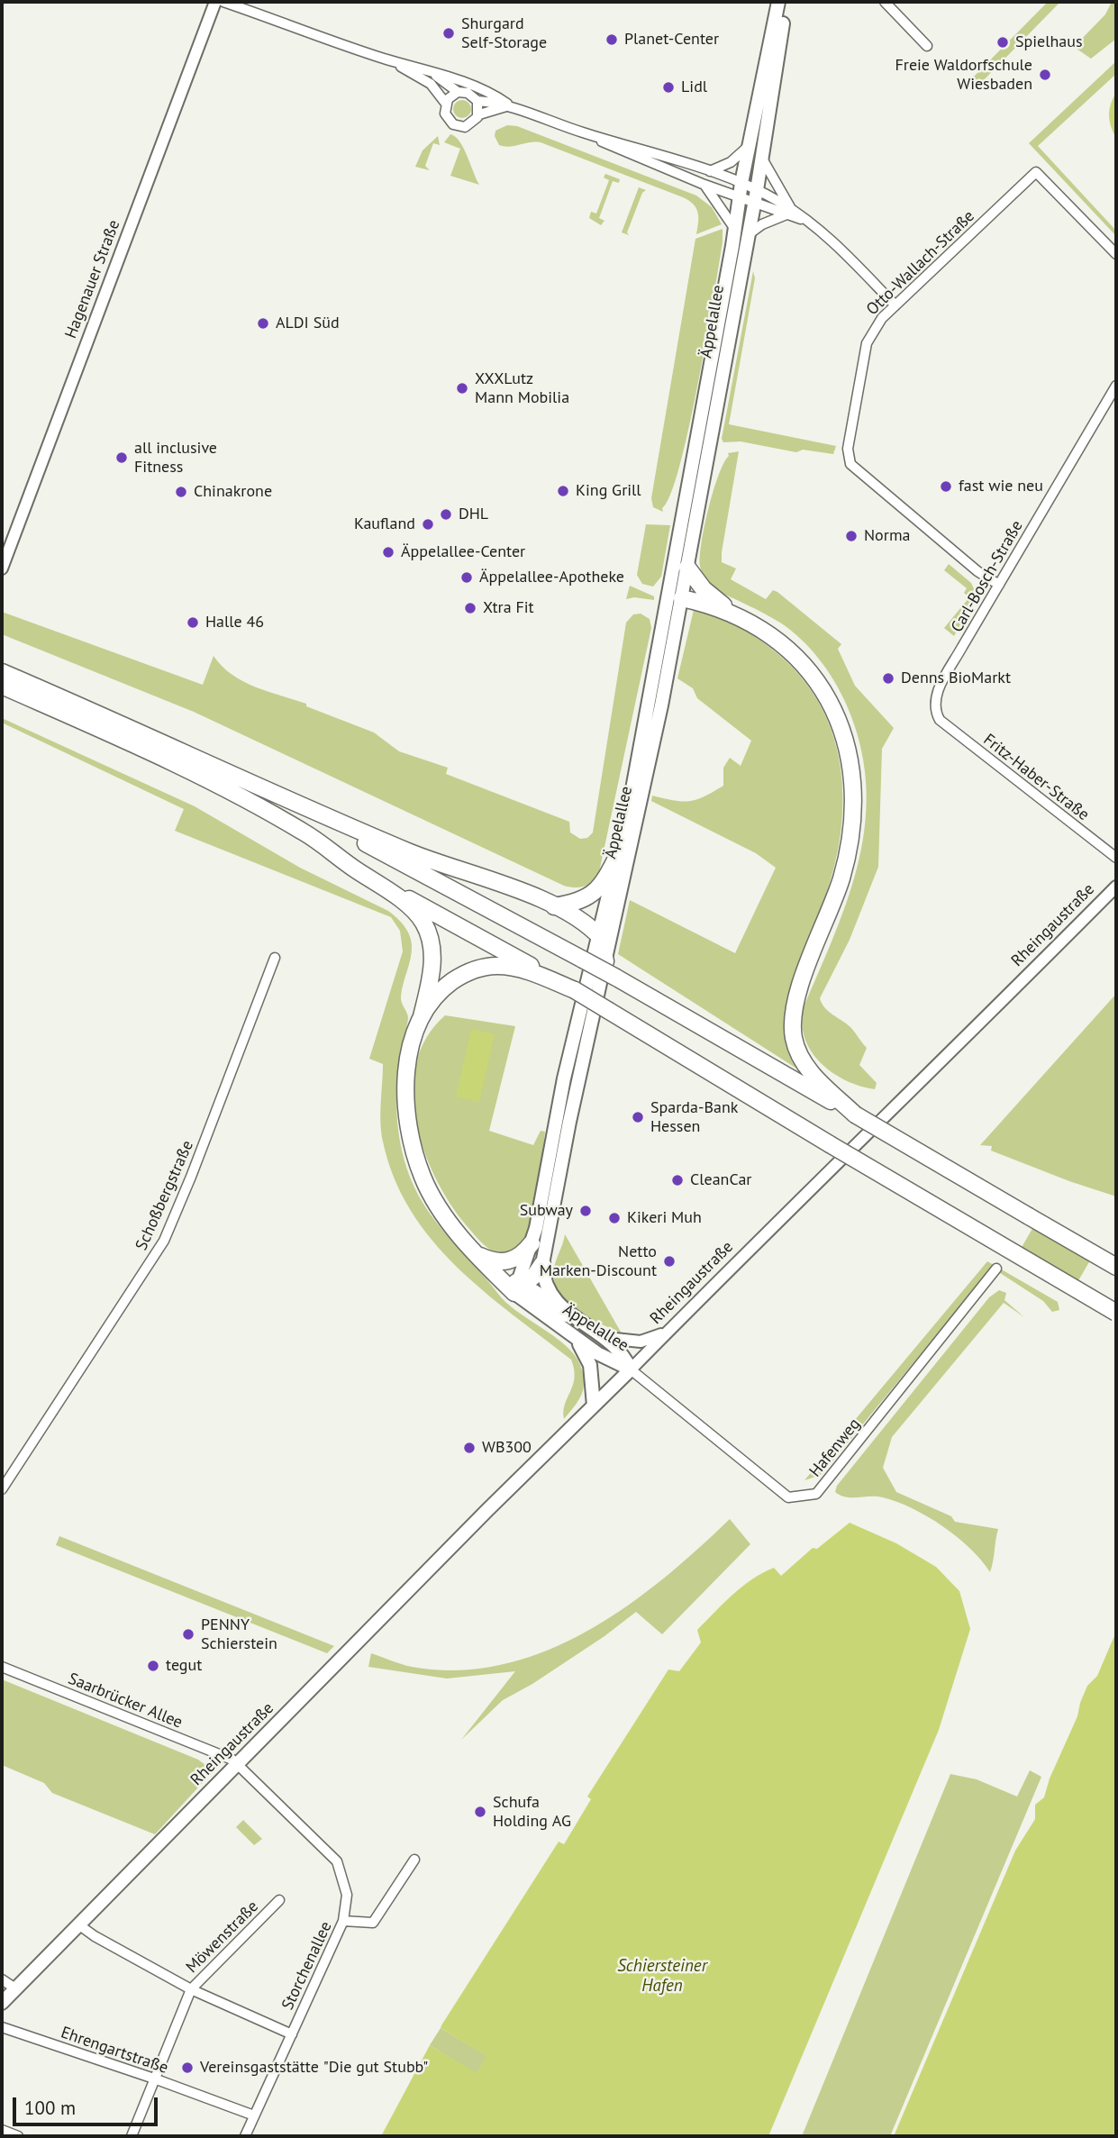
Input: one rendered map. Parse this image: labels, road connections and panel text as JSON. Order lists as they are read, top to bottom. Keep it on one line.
{"streets":{"main road":["Äppelallee","Rheingaustraße"],"street":["Otto-Wallach-Straße","Hagenauer Straße","Carl-Bosch-Straße","Fritz-Haber-Straße","Schoßbergstraße","Hafenweg","Saarbrücker Allee","Möwenstraße","Storchenallee","Ehrengartstraße"]},"crossings":[["Otto-Wallach-Straße","Carl-Bosch-Straße"],["Äppelallee","Rheingaustraße"],["Äppelallee","Hafenweg"],["Carl-Bosch-Straße","Fritz-Haber-Straße"],["Rheingaustraße","Hafenweg"],["Rheingaustraße","Saarbrücker Allee"],["Rheingaustraße","Storchenallee"],["Saarbrücker Allee","Storchenallee"],["Möwenstraße","Ehrengartstraße"],["Storchenallee","Ehrengartstraße"]],"water":["Schiersteiner Hafen"],"places":["Shurgard Self-Storage","Planet-Center","Spielhaus","Freie Waldorfschule Wiesbaden","Lidl","ALDI Süd","XXXLutz Mann Mobilia","all inclusive Fitness","fast wie neu","King Grill","Chinakrone","DHL","Kaufland","Norma","Äppelallee-Center","Äppelallee-Apotheke","Xtra Fit","Halle 46","Denns BioMarkt","Sparda-Bank Hessen","CleanCar","Subway","Kikeri Muh","Netto Marken-Discount","WB300","PENNY Schierstein","tegut","Schufa Holding AG","Vereinsgaststätte \"Die gut Stubb\""],"scale_bar":"100 m"}
